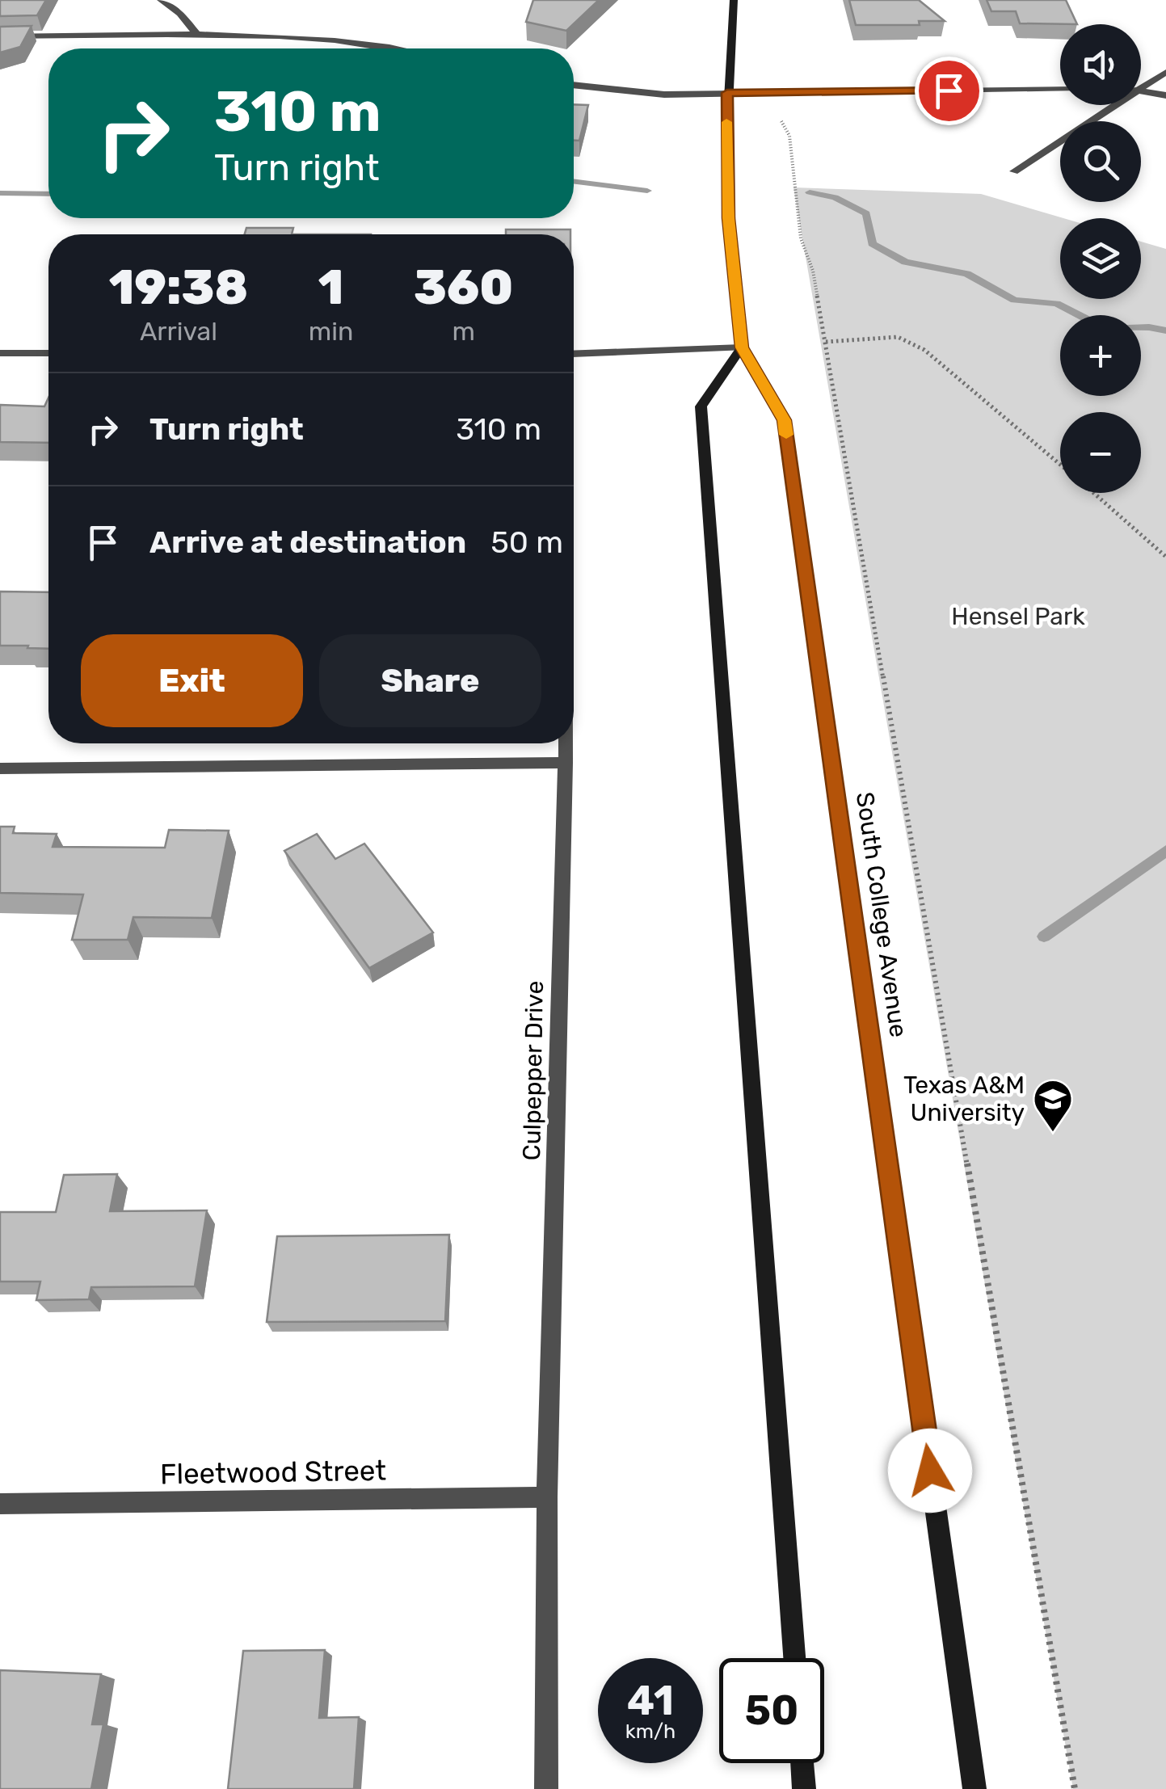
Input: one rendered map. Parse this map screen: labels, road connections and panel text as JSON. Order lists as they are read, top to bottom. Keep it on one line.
{"streets":{"main road":["South College Avenue"],"street":["Culpepper Drive","Fleetwood Street"]},"crossings":[["Culpepper Drive","Fleetwood Street"]],"parks":["Hensel Park"],"places":{"school or university":["Texas A&M University"]},"page":{"map_buttons":["+","−"],"turn":["310 m","Turn right"],"eta":["19:38","Arrival","1","min","360","m"],"list":[{"name":"Turn right","value":"310 m"},{"name":"Arrive at destination","value":"50 m"}],"buttons":["Exit","Share"],"speed":"41 km/h","limit":"50"}}
